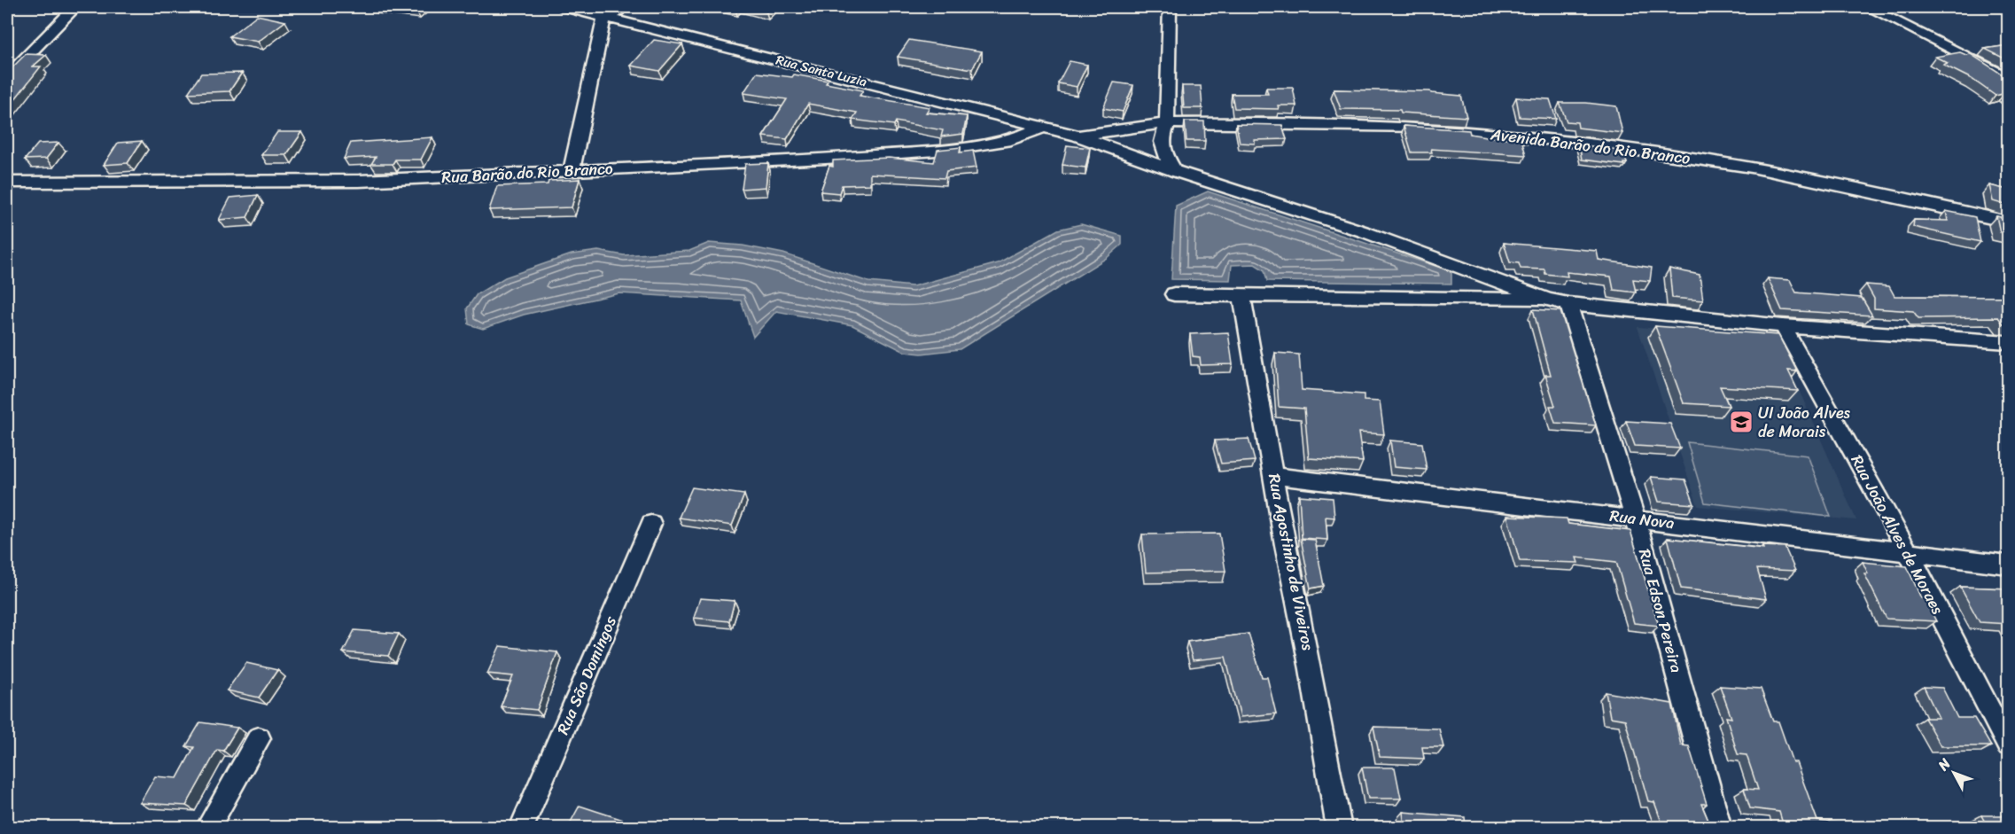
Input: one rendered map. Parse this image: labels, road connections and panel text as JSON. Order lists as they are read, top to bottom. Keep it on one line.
{"streets":{"street":["Rua Santa Luzia","Avenida Barão do Rio Branco","Rua Barão do Rio Branco","Rua Nova","Rua João Alves de Moraes","Rua Agostinho de Viveiros","Rua Edson Pereira","Rua São Domingos"]},"crossings":[["Rua Santa Luzia","Avenida Barão do Rio Branco"],["Rua Santa Luzia","Rua Barão do Rio Branco"],["Rua Nova","Rua João Alves de Moraes"],["Rua Nova","Rua Agostinho de Viveiros"],["Rua Nova","Rua Edson Pereira"]],"places":{"school or university":["UI João Alves de Morais"]},"north":"top left"}
